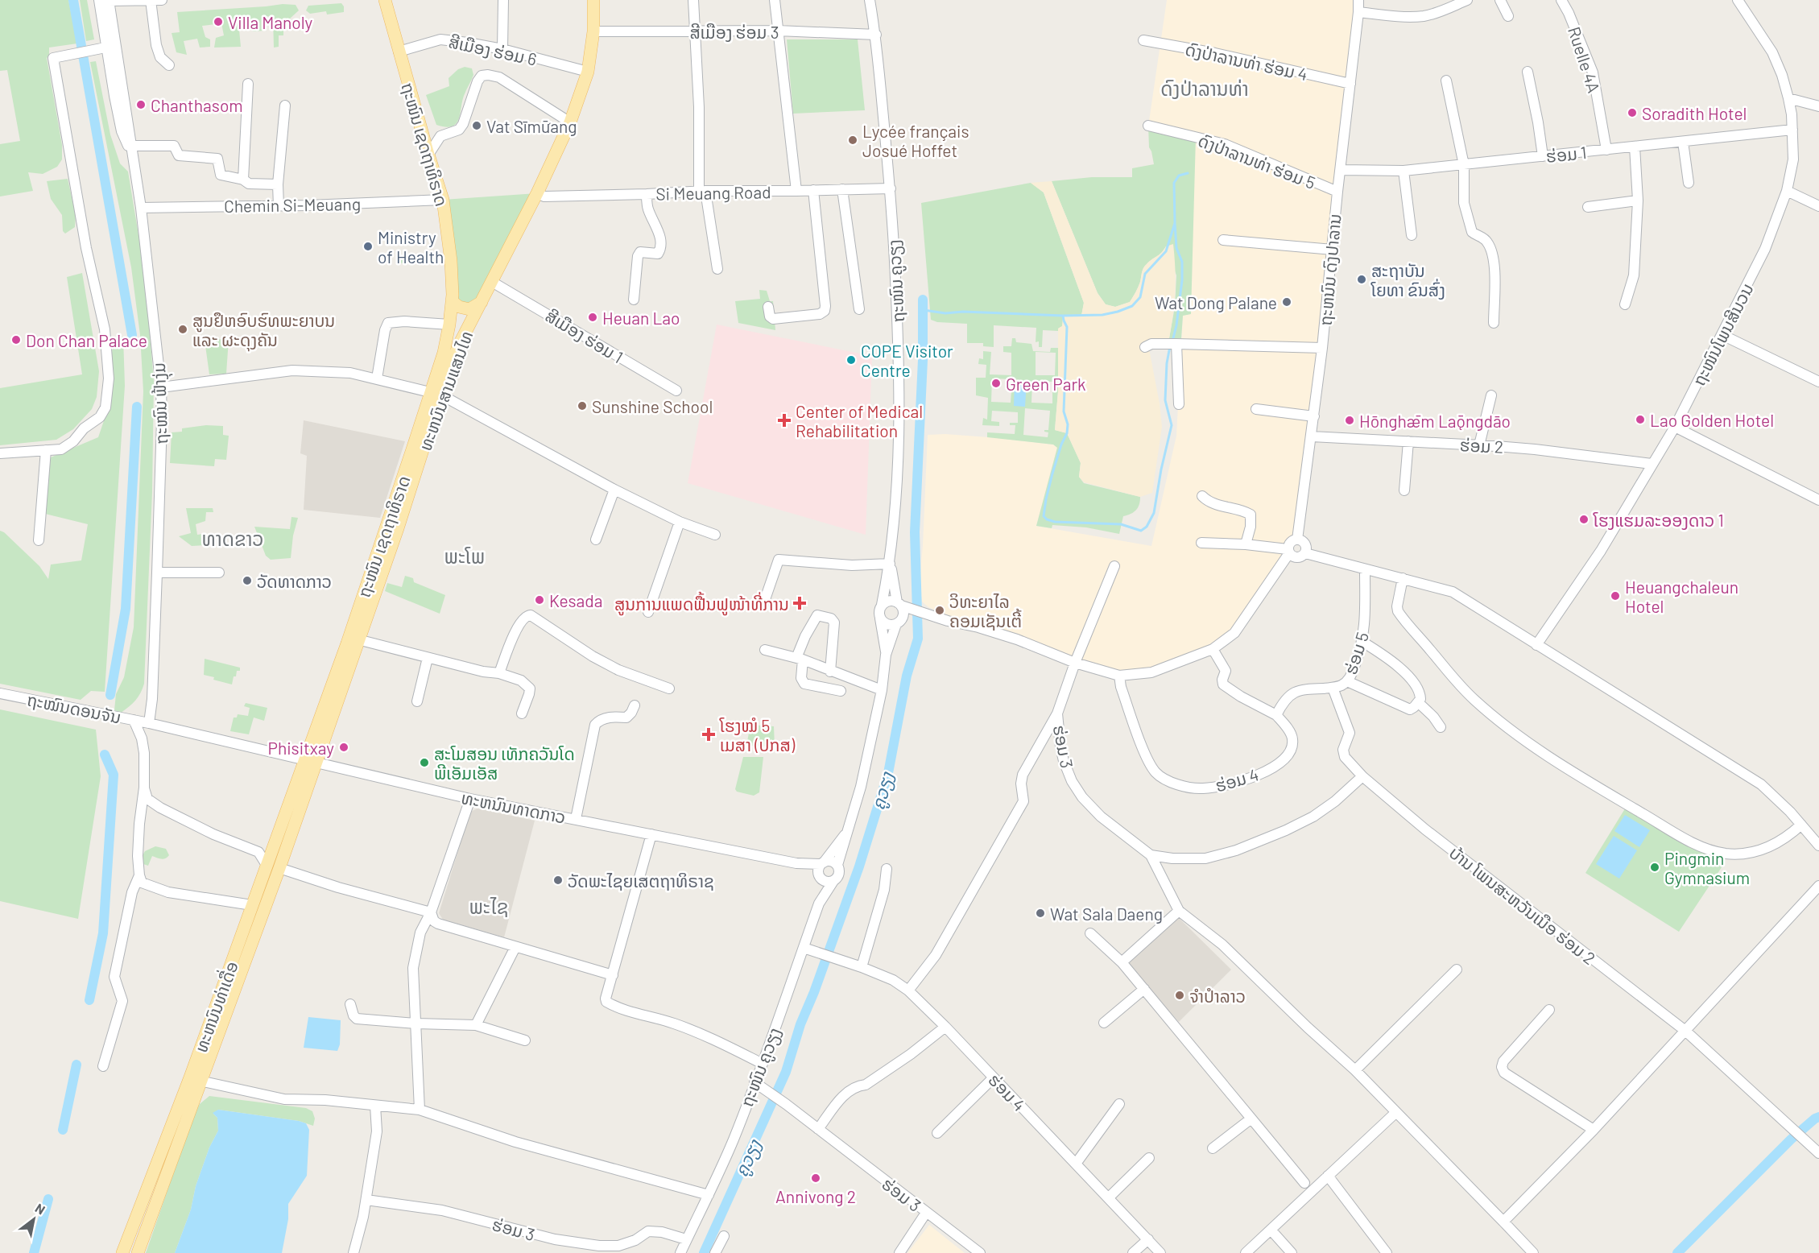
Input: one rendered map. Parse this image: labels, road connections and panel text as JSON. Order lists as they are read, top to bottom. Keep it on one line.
{"streets":{"main road":["ຖະໜົນ ເຊດຖາທິຣາດ","ທະຫນົນສາມແສນໄທ","ທະຫນົນທ່າເດື່ອ"],"street":["ສີເມືອງ ຮ່ອມ 3","ສີເມືອງ ຮ່ອມ 6","Ruelle 4A","ດົງປ່າລານທ່າ ຮ່ອມ 4","ຮ່ອມ 1","ດົງປ່າລານທ່າ ຮ່ອມ 5","Si Meuang Road","Chemin Si-Meuang","ຖະຫນົນ ດົງປາລານ","ຖະໜົນ ຄູວຽງ","ຖະໜົນໂພນສີນວນ","ສີເມືອງ ຮ່ອມ 1","ຖະໝົນ ຟ້າງຸ່ມ","ຮ່ອມ 2","ຮ່ອມ 5","ຖະໝົນດອນຈັນ","ຮ່ອມ 3","ຮ່ອມ 4","ທະຫນົນທາດກາວ","ບ້ານ ໂພນສະຫວັນເນືອ ຮ່ອມ 2"]},"crossings":[["ສີເມືອງ ຮ່ອມ 3","ຖະໜົນ ຄູວຽງ"],["ສີເມືອງ ຮ່ອມ 3","ທະຫນົນສາມແສນໄທ"],["ສີເມືອງ ຮ່ອມ 6","ຖະໜົນ ເຊດຖາທິຣາດ"],["ສີເມືອງ ຮ່ອມ 6","ທະຫນົນສາມແສນໄທ"],["Ruelle 4A","ຮ່ອມ 1"],["ດົງປ່າລານທ່າ ຮ່ອມ 4","ຖະຫນົນ ດົງປາລານ"],["ຖະໜົນ ເຊດຖາທິຣາດ","Chemin Si-Meuang"],["ຖະໜົນ ເຊດຖາທິຣາດ","ທະຫນົນສາມແສນໄທ"],["ຖະໜົນ ເຊດຖາທິຣາດ","ທະຫນົນທາດກາວ"],["ຖະໜົນ ເຊດຖາທິຣາດ","ທະຫນົນທ່າເດື່ອ"],["ຮ່ອມ 1","ຖະຫນົນ ດົງປາລານ"],["ຮ່ອມ 1","ຖະໜົນໂພນສີນວນ"],["ດົງປ່າລານທ່າ ຮ່ອມ 5","ຖະຫນົນ ດົງປາລານ"],["Si Meuang Road","ຖະໜົນ ຄູວຽງ"],["Si Meuang Road","ທະຫນົນສາມແສນໄທ"],["Chemin Si-Meuang","ຖະໝົນ ຟ້າງຸ່ມ"],["ຖະຫນົນ ດົງປາລານ","ຮ່ອມ 2"],["ຖະໜົນ ຄູວຽງ","ຮ່ອມ 3"],["ຖະໜົນ ຄູວຽງ","ຮ່ອມ 4"],["ຖະໜົນ ຄູວຽງ","ທະຫນົນທາດກາວ"],["ຖະໜົນໂພນສີນວນ","ຮ່ອມ 2"],["ສີເມືອງ ຮ່ອມ 1","ທະຫນົນສາມແສນໄທ"],["ທະຫນົນສາມແສນໄທ","ທະຫນົນທາດກາວ"],["ທະຫນົນສາມແສນໄທ","ທະຫນົນທ່າເດື່ອ"],["ຖະໝົນ ຟ້າງຸ່ມ","ຖະໝົນດອນຈັນ"],["ຖະໝົນ ຟ້າງຸ່ມ","ທະຫນົນທາດກາວ"],["ຮ່ອມ 5","ຮ່ອມ 4"],["ຮ່ອມ 5","ບ້ານ ໂພນສະຫວັນເນືອ ຮ່ອມ 2"],["ຖະໝົນດອນຈັນ","ທະຫນົນທາດກາວ"],["ທະຫນົນທາດກາວ","ທະຫນົນທ່າເດື່ອ"]],"districts":["ດົງປ່າລານທ່າ","ທາດຂາວ","ພະໂພ","ພະໄຊ"],"water":["ຄູວຽງ"],"places":{"other":["Villa Manoly","Chanthasom","Soradith Hotel","Vat Sīmư̄ang","Lycée français Josué Hoffet","Ministry of Health","ສະຖາບັນ ໂຍທາ ຂົນສົ່ງ","Wat Dong Palane","Heuan Lao","ສູນຢຶຫອົບຮົທພະຍາບນ ແລະ ຜະດຸງຄັນ","Don Chan Palace","COPE Visitor Centre","Green Park","Sunshine School","Lao Golden Hotel","Hōnghǣm Laǭngdāo","ໂຮງແຮມລະອອງດາວ 1","ວັດທາດກາວ","Heuangchaleun Hotel","Kesada","ວິທະຍາໄລ ຄອມເຊັນເຕີ້","Phisitxay","ສະໂມສອນ ເທັກຄວັນໂດ ພີເອັມເອັສ","Pingmin Gymnasium","ວັດພະໄຊຍເສຕຖາທິຣາຊ","Wat Sala Daeng","ຈຳປຳລາວ","Annivong 2"],"health":["Center of Medical Rehabilitation","ສູນການແພດຟື້ນຟູໜ້າທີ່ການ","ໂຮງໝໍ 5 ເມສາ (ປກສ)"]},"north":"top right"}
